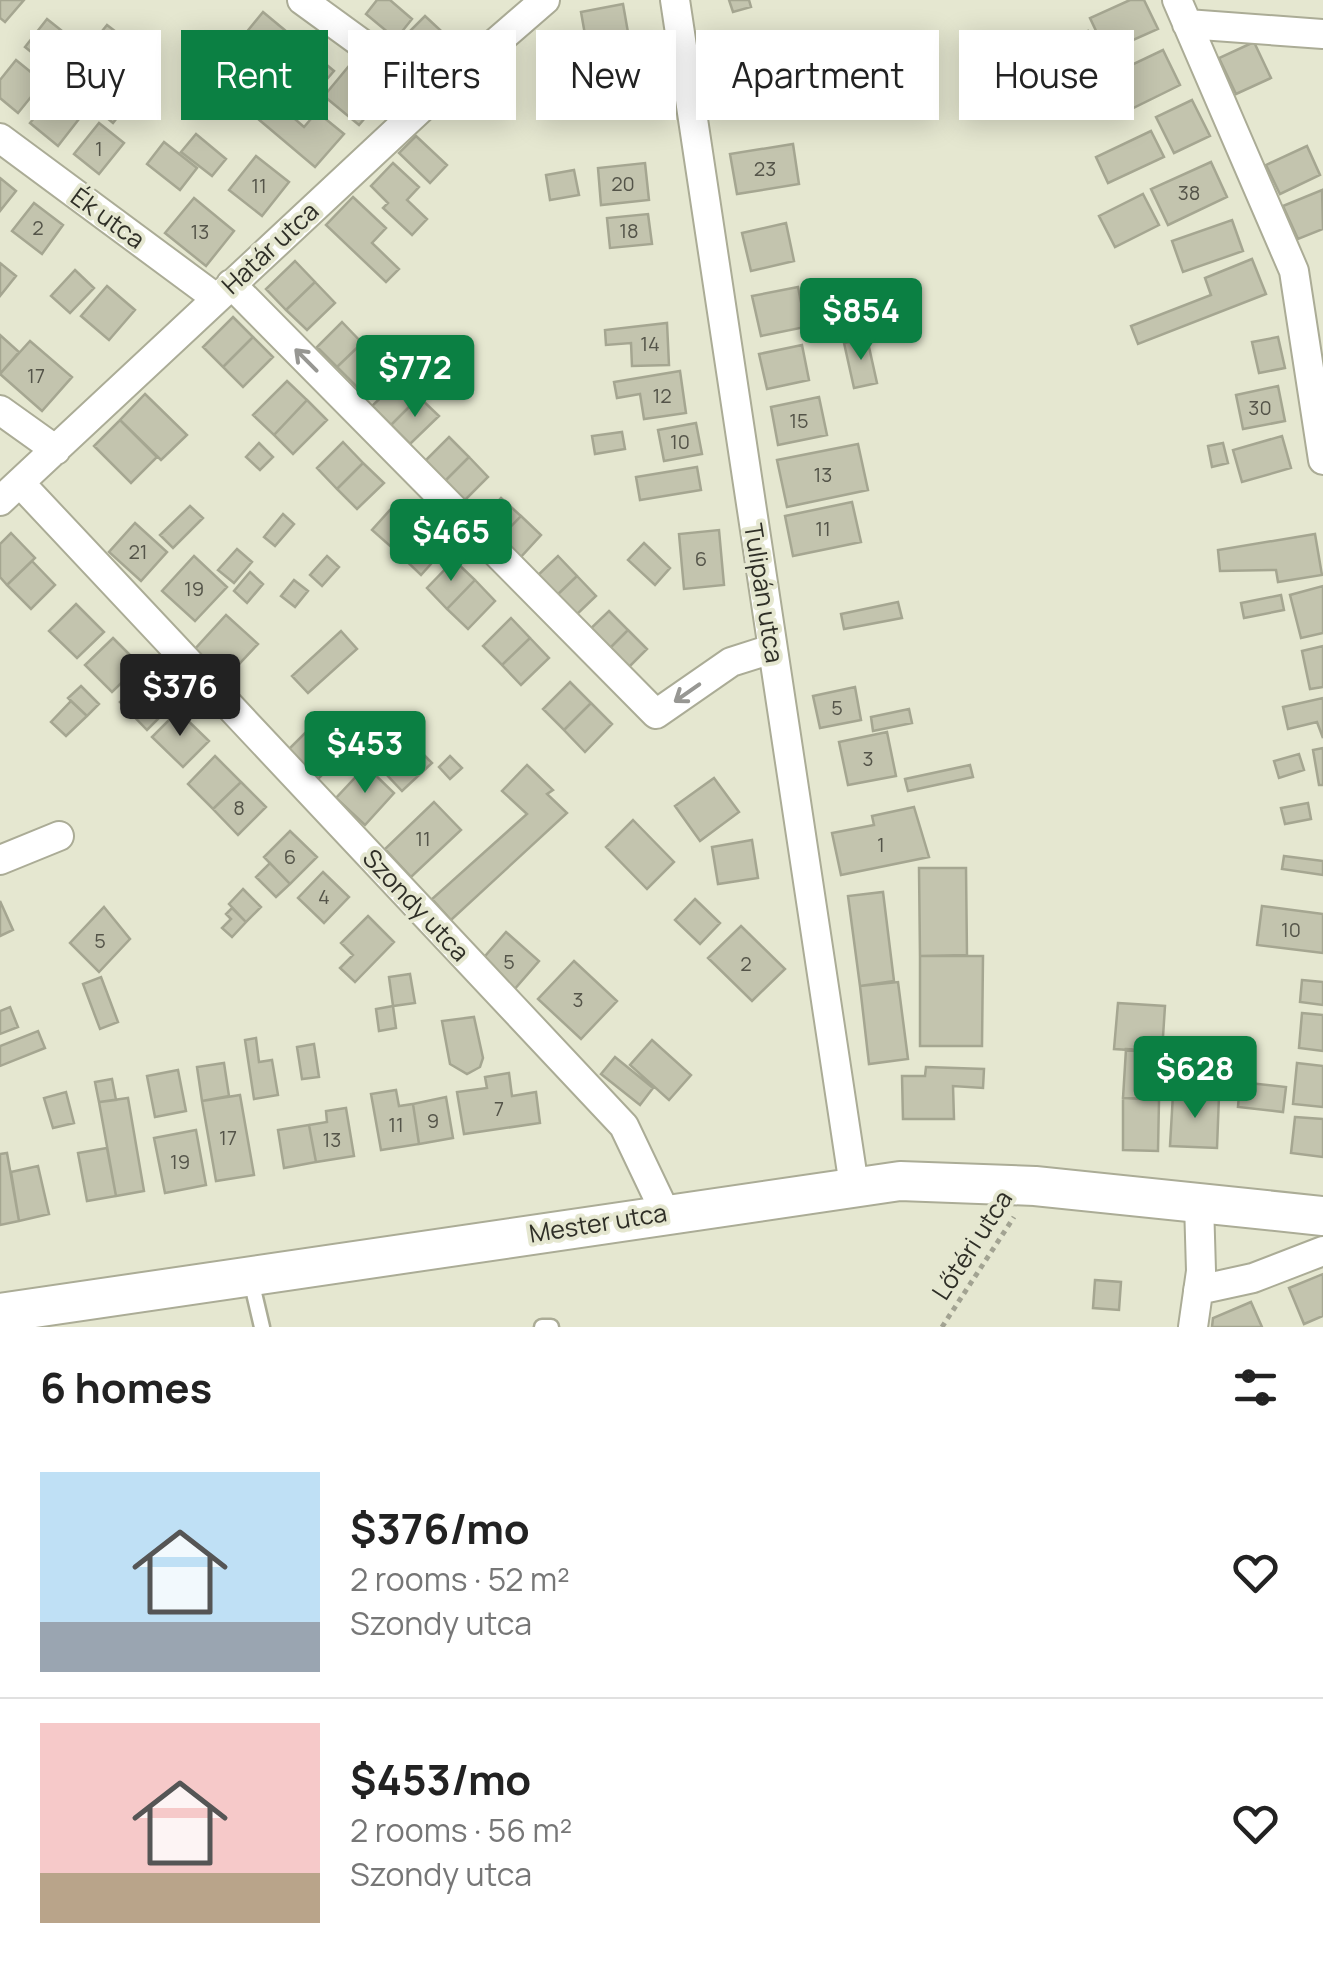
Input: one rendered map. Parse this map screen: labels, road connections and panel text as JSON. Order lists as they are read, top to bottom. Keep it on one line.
{"streets":{"main road":["Mester utca"],"street":["Ék utca","Határ utca","Tulipán utca","Szondy utca"],"path":["Lőtéri utca"]},"crossings":[["Ék utca","Határ utca"],["Ék utca","Tulipán utca"],["Határ utca","Szondy utca"],["Tulipán utca","Mester utca"],["Szondy utca","Mester utca"],["Mester utca","Lőtéri utca"]],"one_way":["Ék utca"],"house_numbers":["1","23","20","11","38","2","18","13","14","17","12","30","15","10","13","11","21","6","19","5","3","8","11","1","6","4","10","5","5","2","3","7","9","11","17","13","19"],"page":{"chip":["Buy","Rent","Filters","New","Apartment","House"],"price":["$854","$772","$465","$376","$453","$628"],"heading":"6 homes","list":[{"name":"$376/mo","note":"2 rooms · 52 m² · Szondy utca"},{"name":"$453/mo","note":"2 rooms · 56 m² · Szondy utca"}]}}
